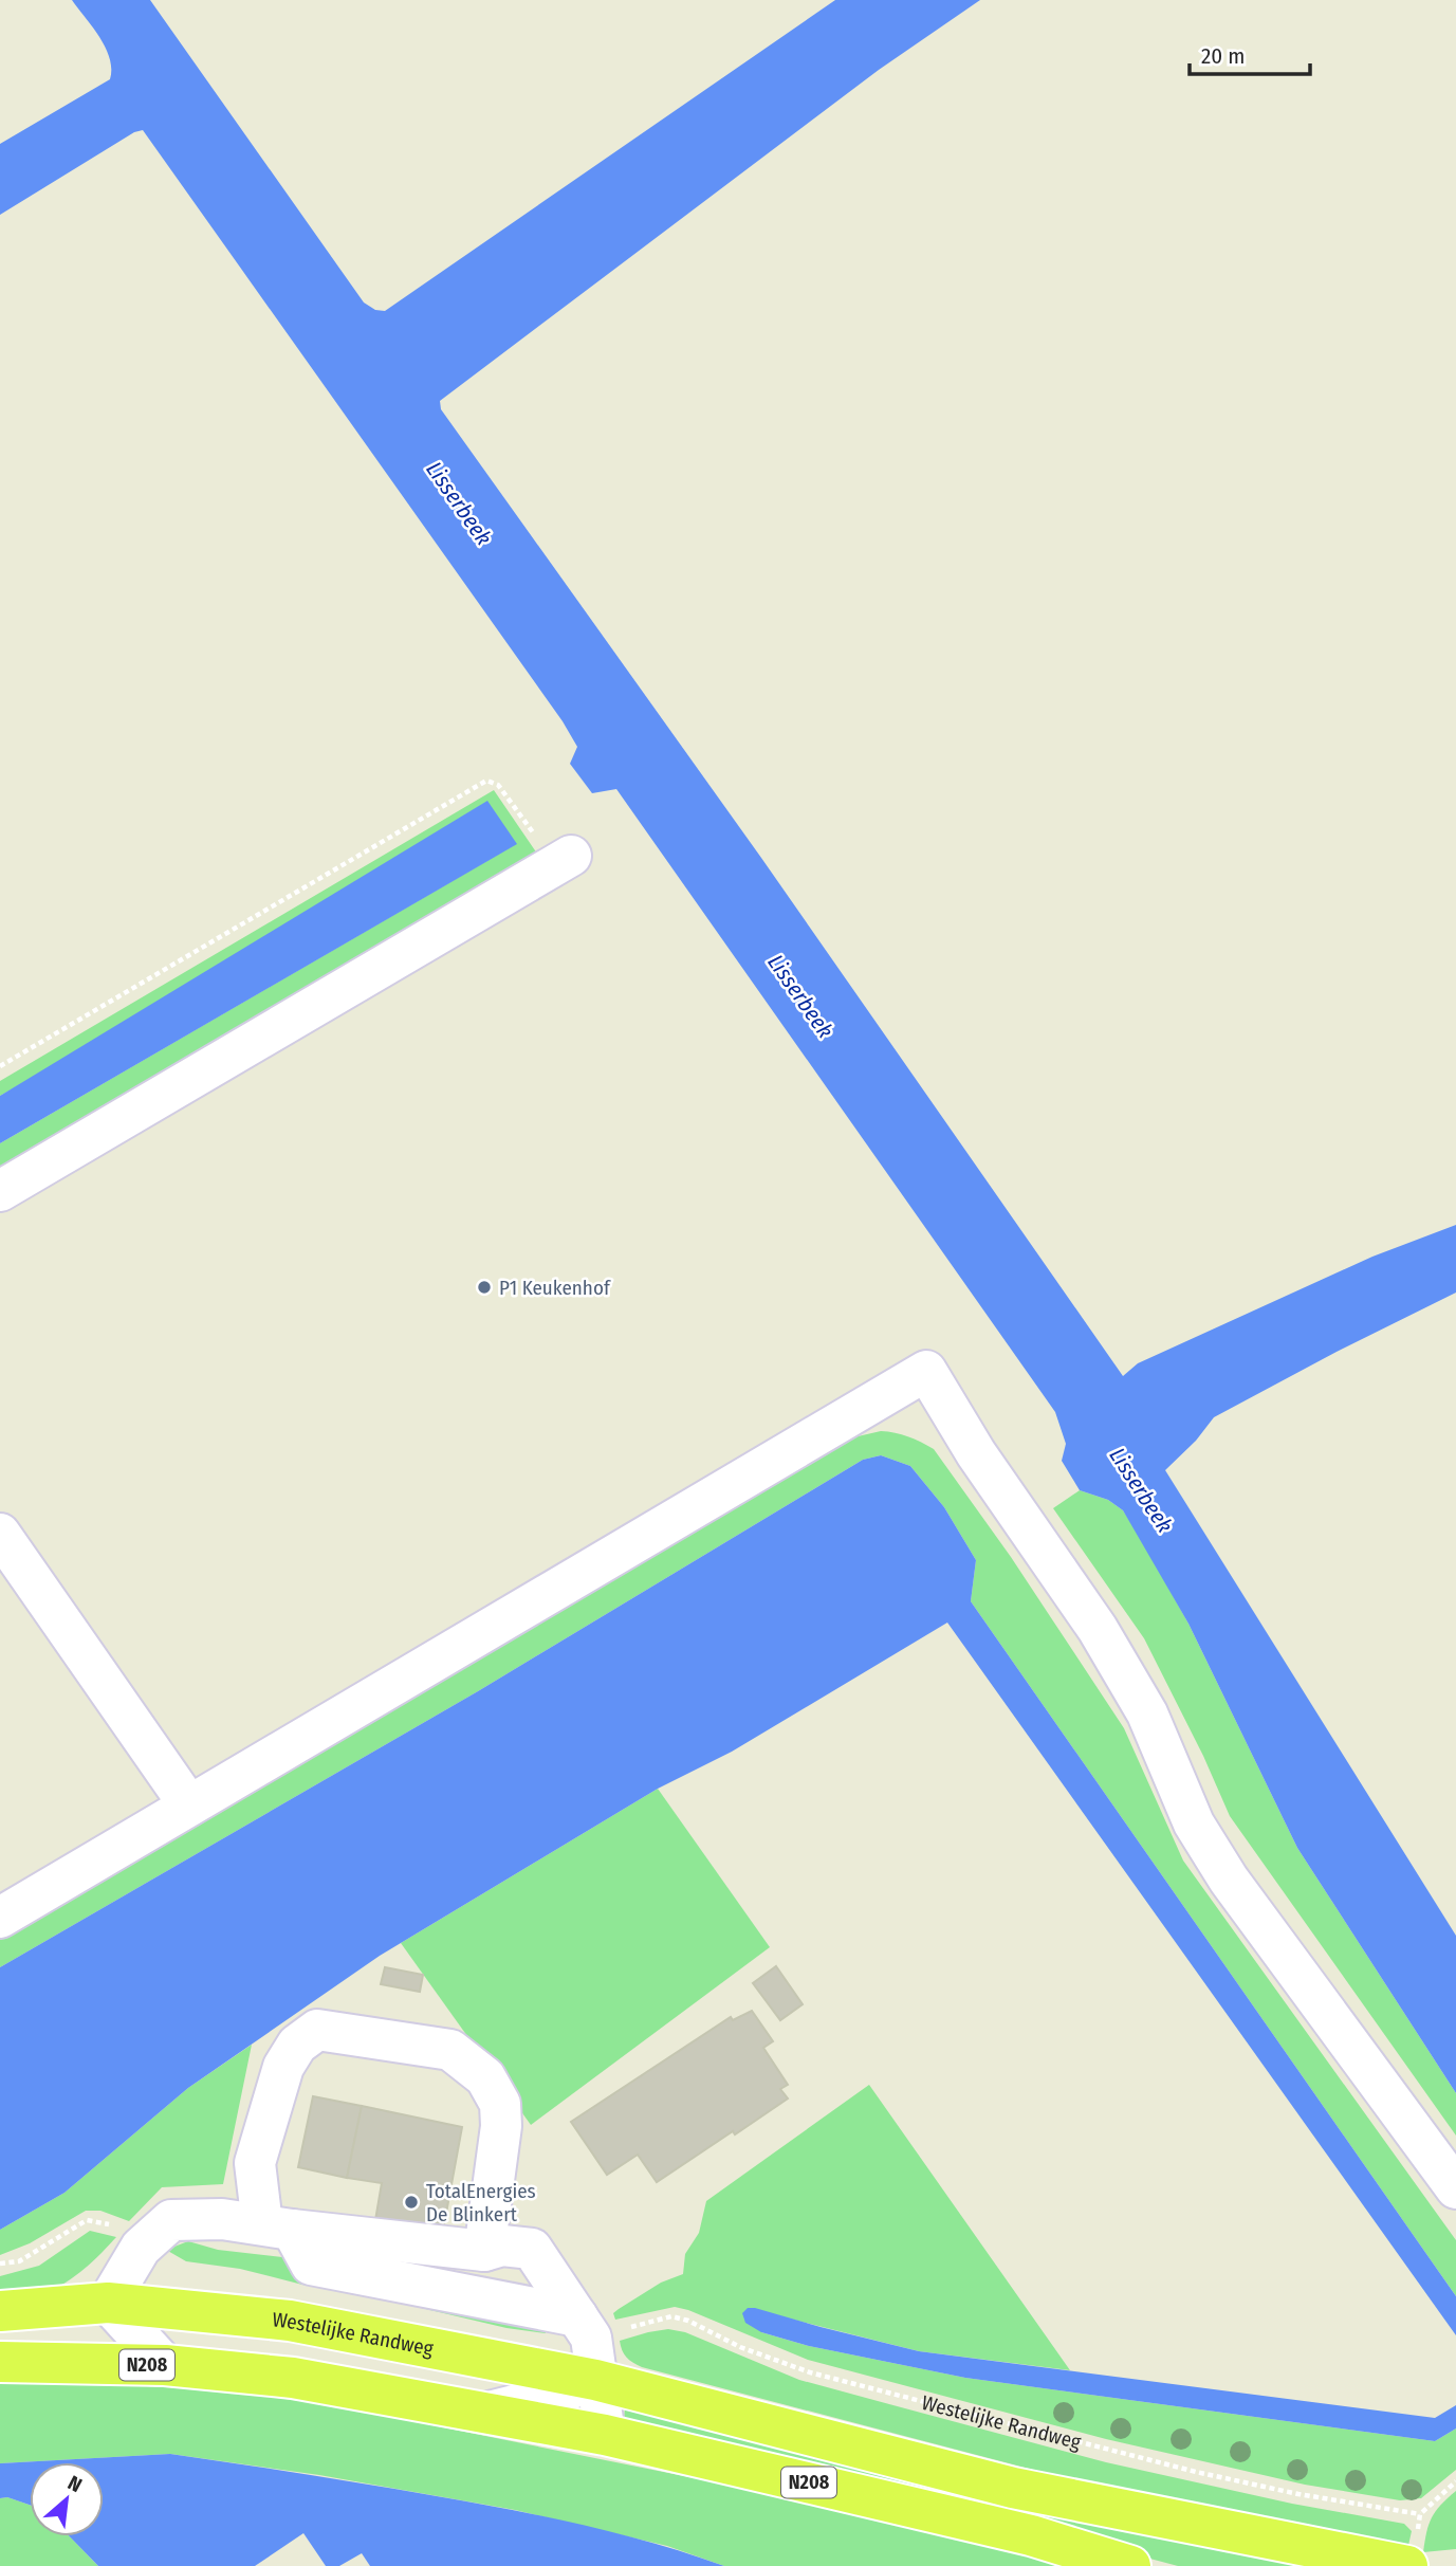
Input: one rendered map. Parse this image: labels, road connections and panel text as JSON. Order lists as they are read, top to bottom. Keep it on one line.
{"streets":{"main road":["Westelijke Randweg","N208"]},"water":["Lisserbeek"],"places":["P1 Keukenhof","TotalEnergies De Blinkert"],"scale_bar":"20 m","north":"top right"}
